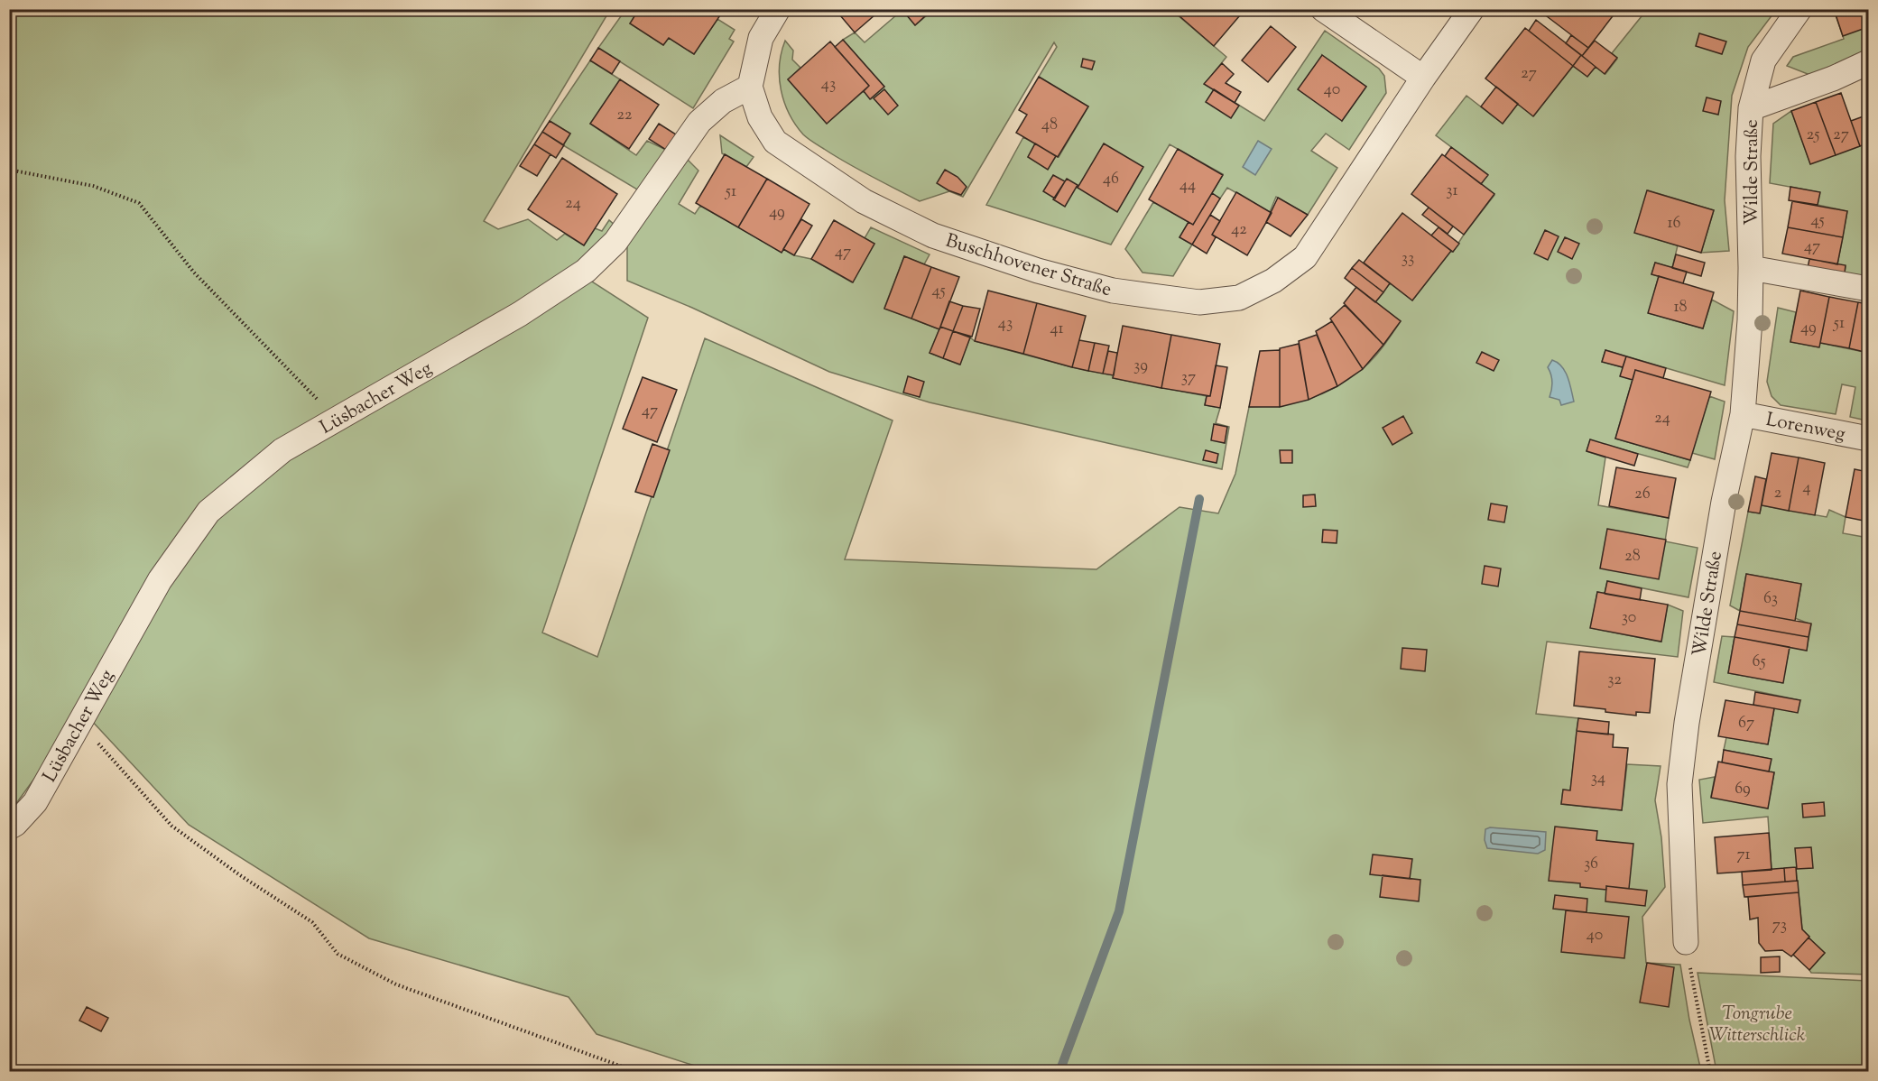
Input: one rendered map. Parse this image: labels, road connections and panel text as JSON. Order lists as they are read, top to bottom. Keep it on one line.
{"streets":{"street":["Wilde Straße","Buschhovener Straße","Lüsbacher Weg","Lorenweg"]},"crossings":[["Wilde Straße","Lorenweg"],["Buschhovener Straße","Lüsbacher Weg"]],"parks":["Tongrube Witterschlick"],"house_numbers":["27","43","40","22","48","25","27","46","44","31","51","24","49","45","16","42","47","47","33","45","18","43","51","49","41","39","37","47","24","4","2","26","28","63","30","65","32","67","34","69","71","36","73","40"]}
